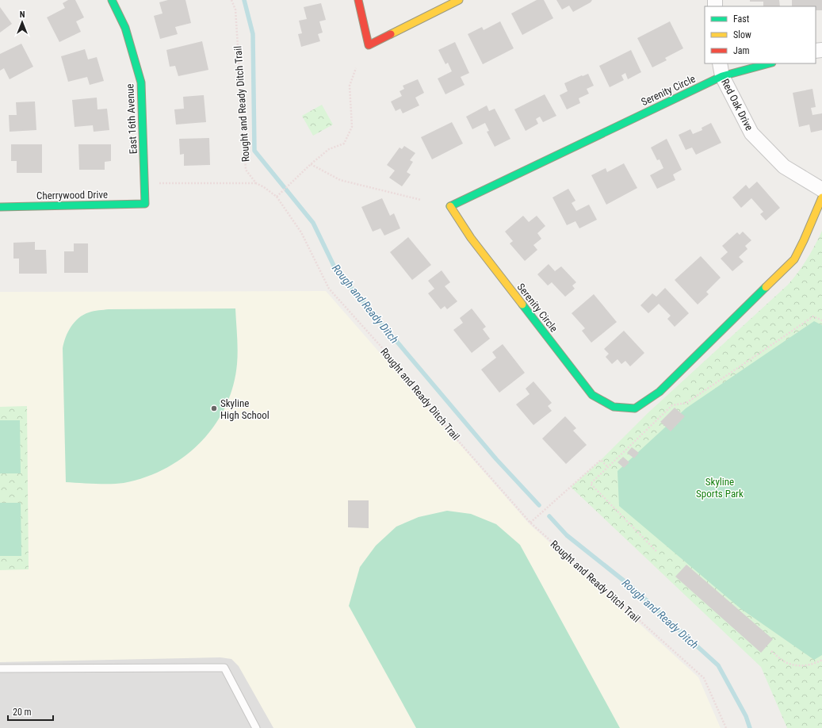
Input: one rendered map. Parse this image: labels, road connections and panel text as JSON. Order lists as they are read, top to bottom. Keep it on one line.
{"streets":{"street":["Serenity Circle","Red Oak Drive","East 16th Avenue","Cherrywood Drive"],"path":["Rought and Ready Ditch Trail"]},"crossings":[["Serenity Circle","Red Oak Drive"],["East 16th Avenue","Cherrywood Drive"]],"water":["Rough and Ready Ditch"],"parks":["Skyline Sports Park"],"places":["Skyline High School"],"legend":["Fast","Slow","Jam"],"scale_bar":"20 m","north":"top"}
